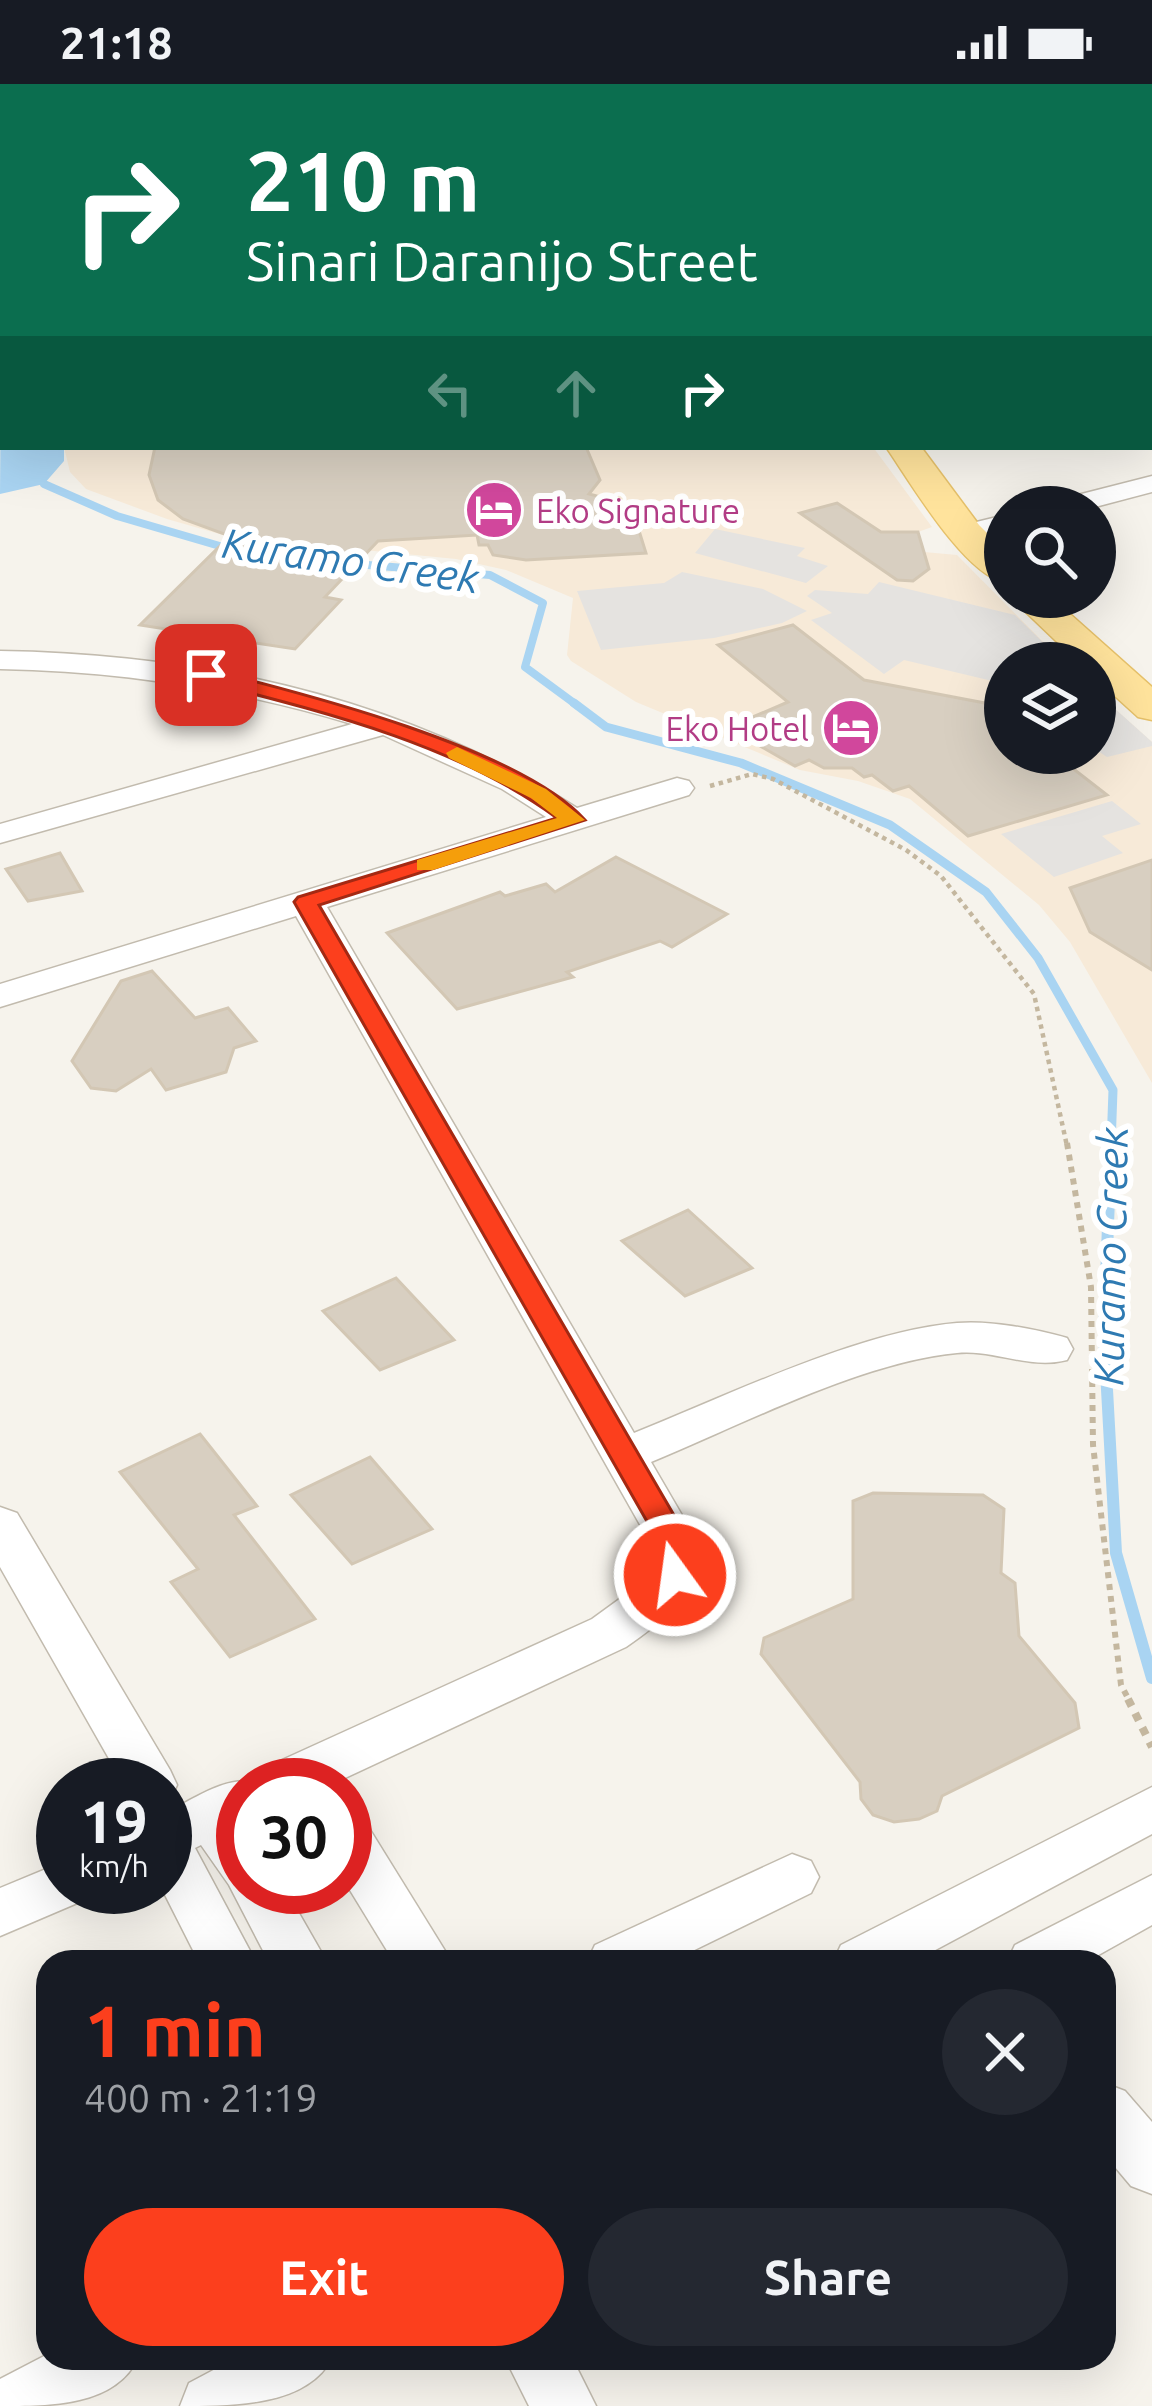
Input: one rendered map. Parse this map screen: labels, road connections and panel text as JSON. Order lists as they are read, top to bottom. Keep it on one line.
{"water":["Kuramo Creek"],"places":{"hotel":["Eko Signature","Eko Hotel"]},"page":{"status":"21:18","turn":["210 m","Sinari Daranijo Street"],"speed":"19 km/h","limit":"30","heading":["1 min","400 m · 21:19"],"buttons":["Exit","Share"]}}
